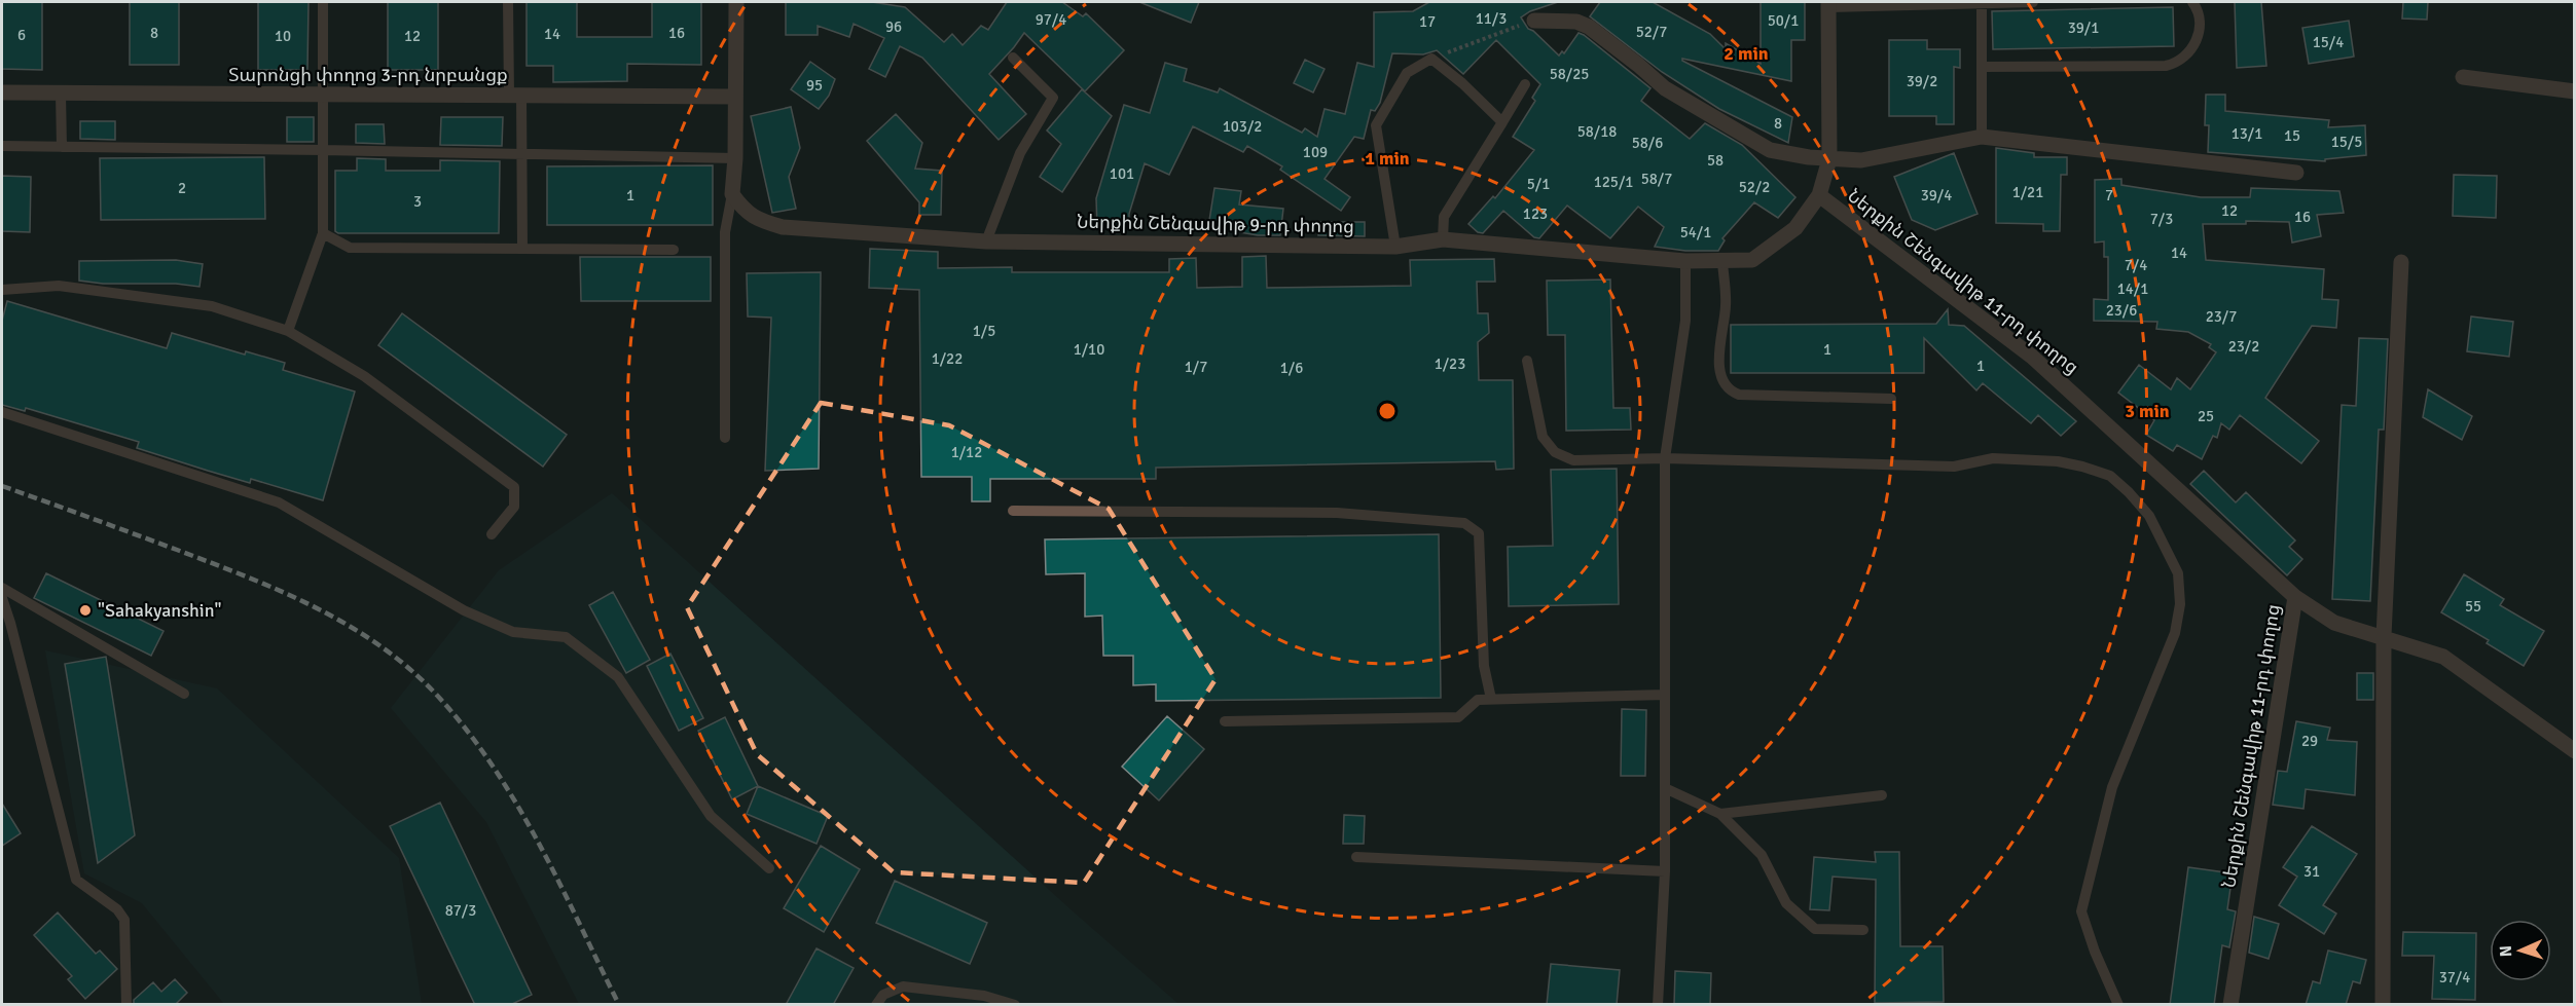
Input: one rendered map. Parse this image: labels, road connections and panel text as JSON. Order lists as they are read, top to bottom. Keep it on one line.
{"streets":{"street":["Տարոնցի փողոց 3-րդ նրբանցք","Ներքին Շենգավիթ 9-րդ փողոց","Ներքին Շենգավիթ 11-րդ փողոց"]},"crossings":[["Ներքին Շենգավիթ 9-րդ փողոց","Ներքին Շենգավիթ 11-րդ փողոց"]],"places":["\"Sahakyanshin\""],"house_numbers":["11/3","97/4","50/1","17","96","39/1","52/7","8","16","14","6","10","12","15/4","58/25","39/2","95","8","103/2","58/18","13/1","15","15/5","58/6","109","58","101","58/7","125/1","5/1","52/2","2","1/21","1","39/4","7","3","12","123","16","7/3","54/1","14","7/4","14/1","23/6","23/7","1/5","23/2","1/10","1","1/22","1/23","1","1/7","1/6","25","1/12","55","29","31","87/3","37/4"],"north":"left","rings":["2 min","1 min","3 min"]}
